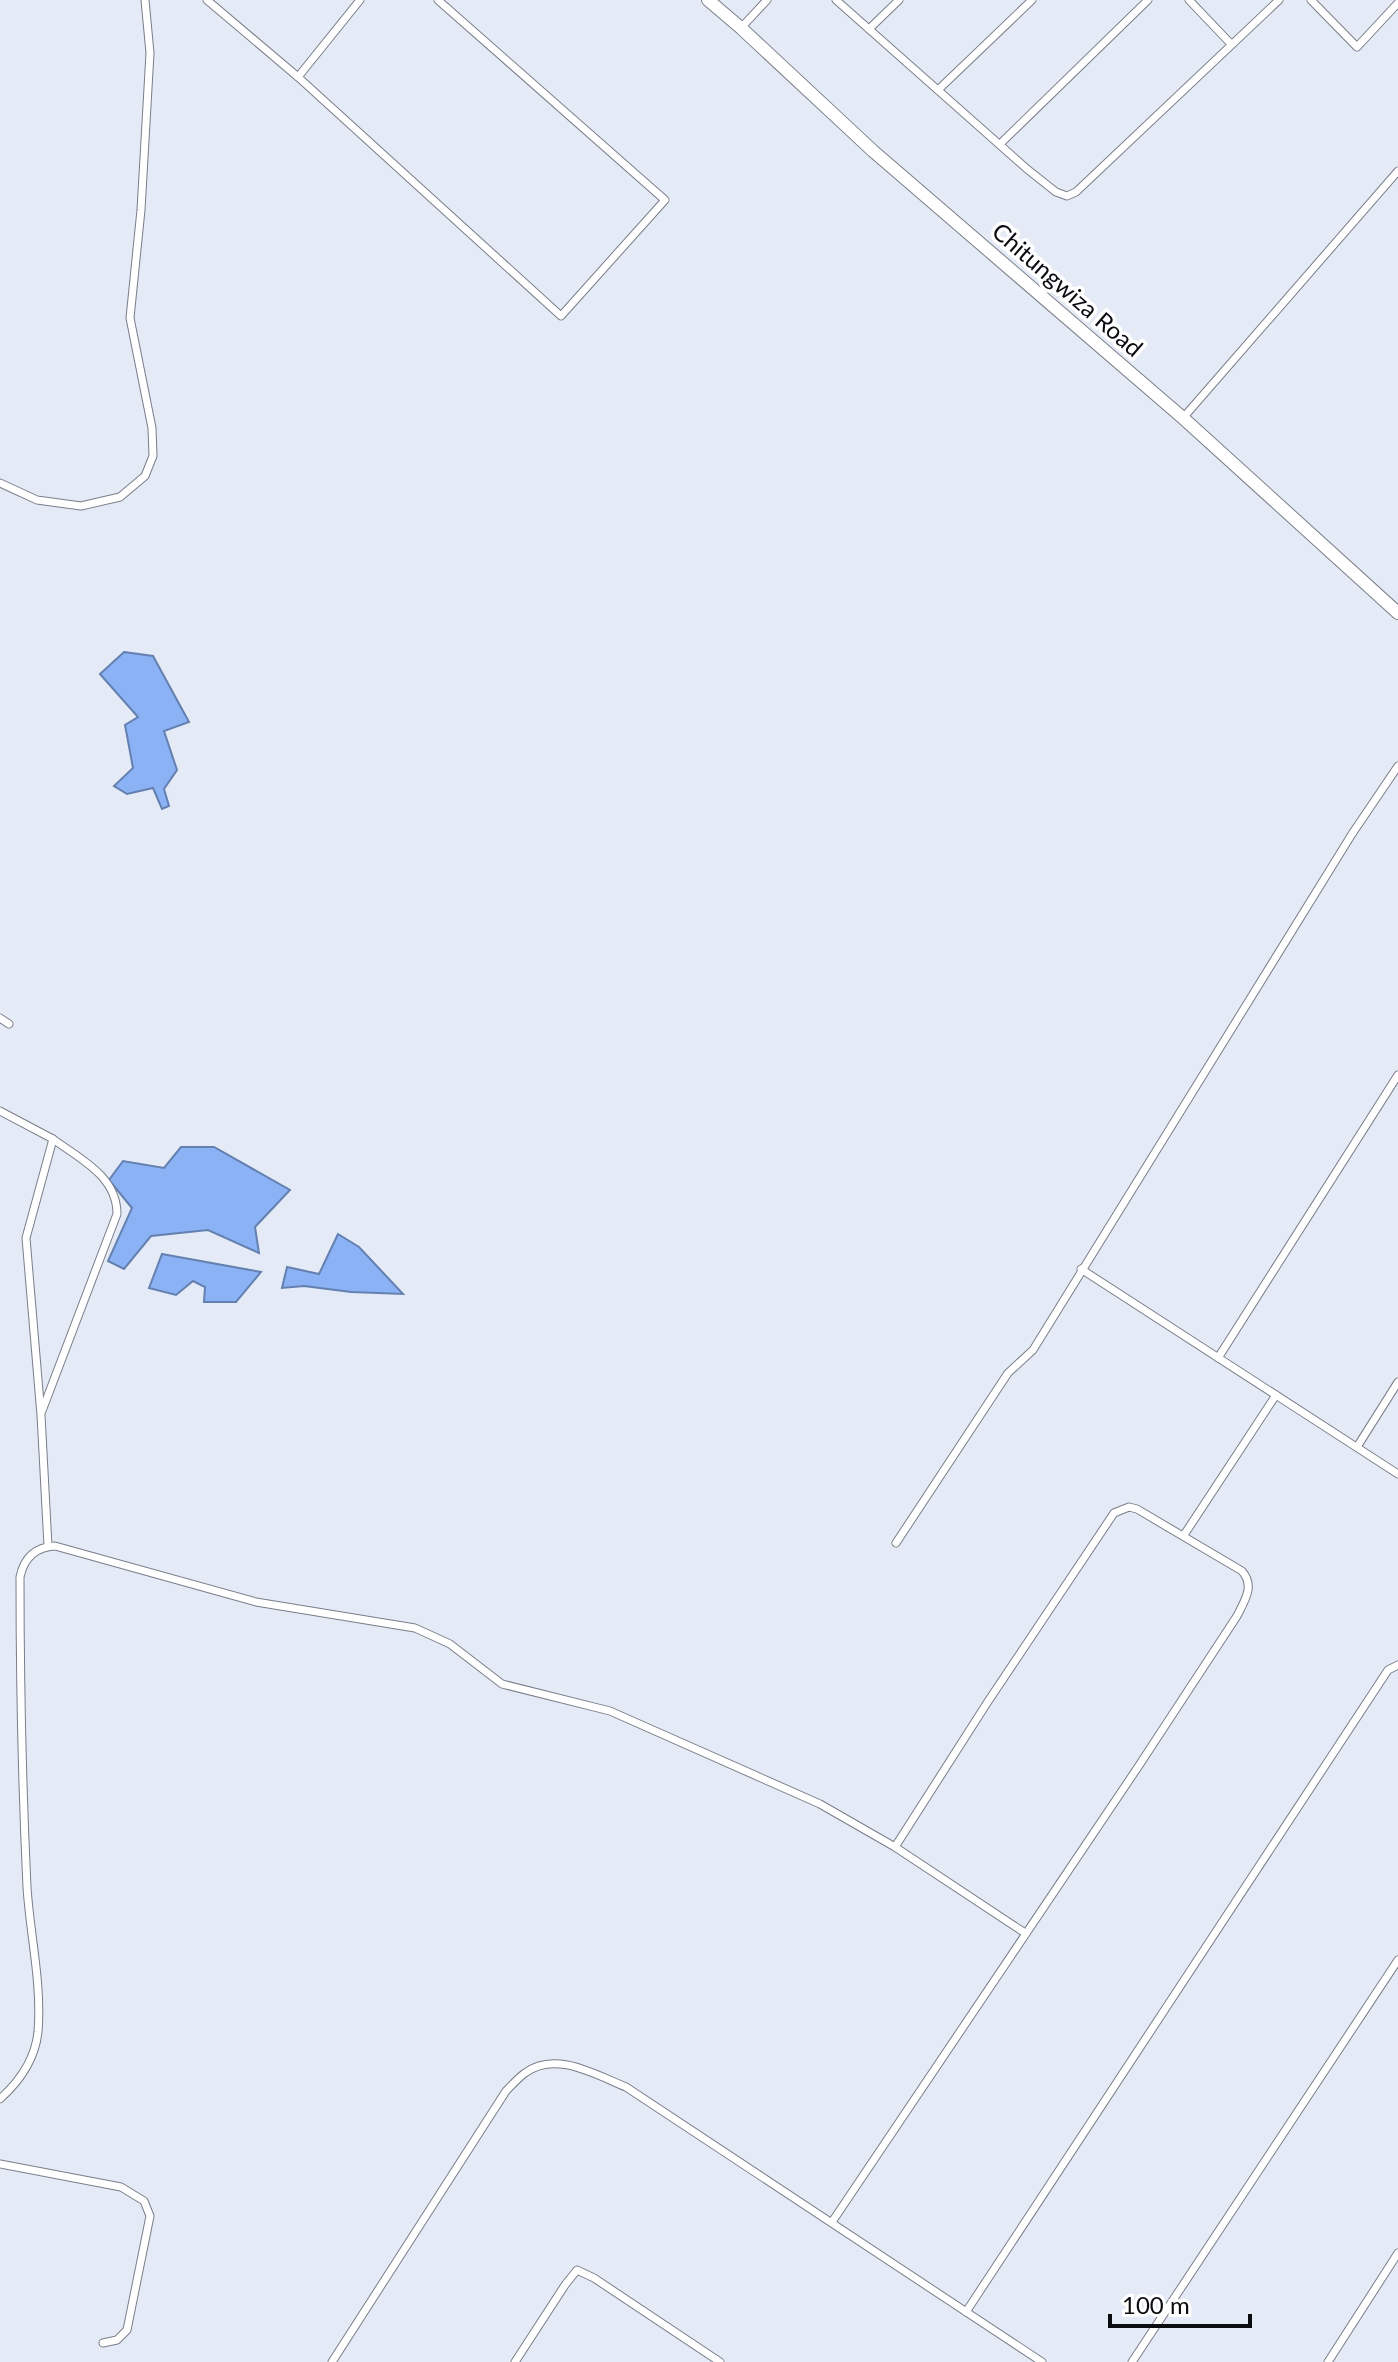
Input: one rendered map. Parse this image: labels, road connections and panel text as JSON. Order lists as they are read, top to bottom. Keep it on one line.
{"streets":{"main road":["Chitungwiza Road"]},"scale_bar":"100 m"}
